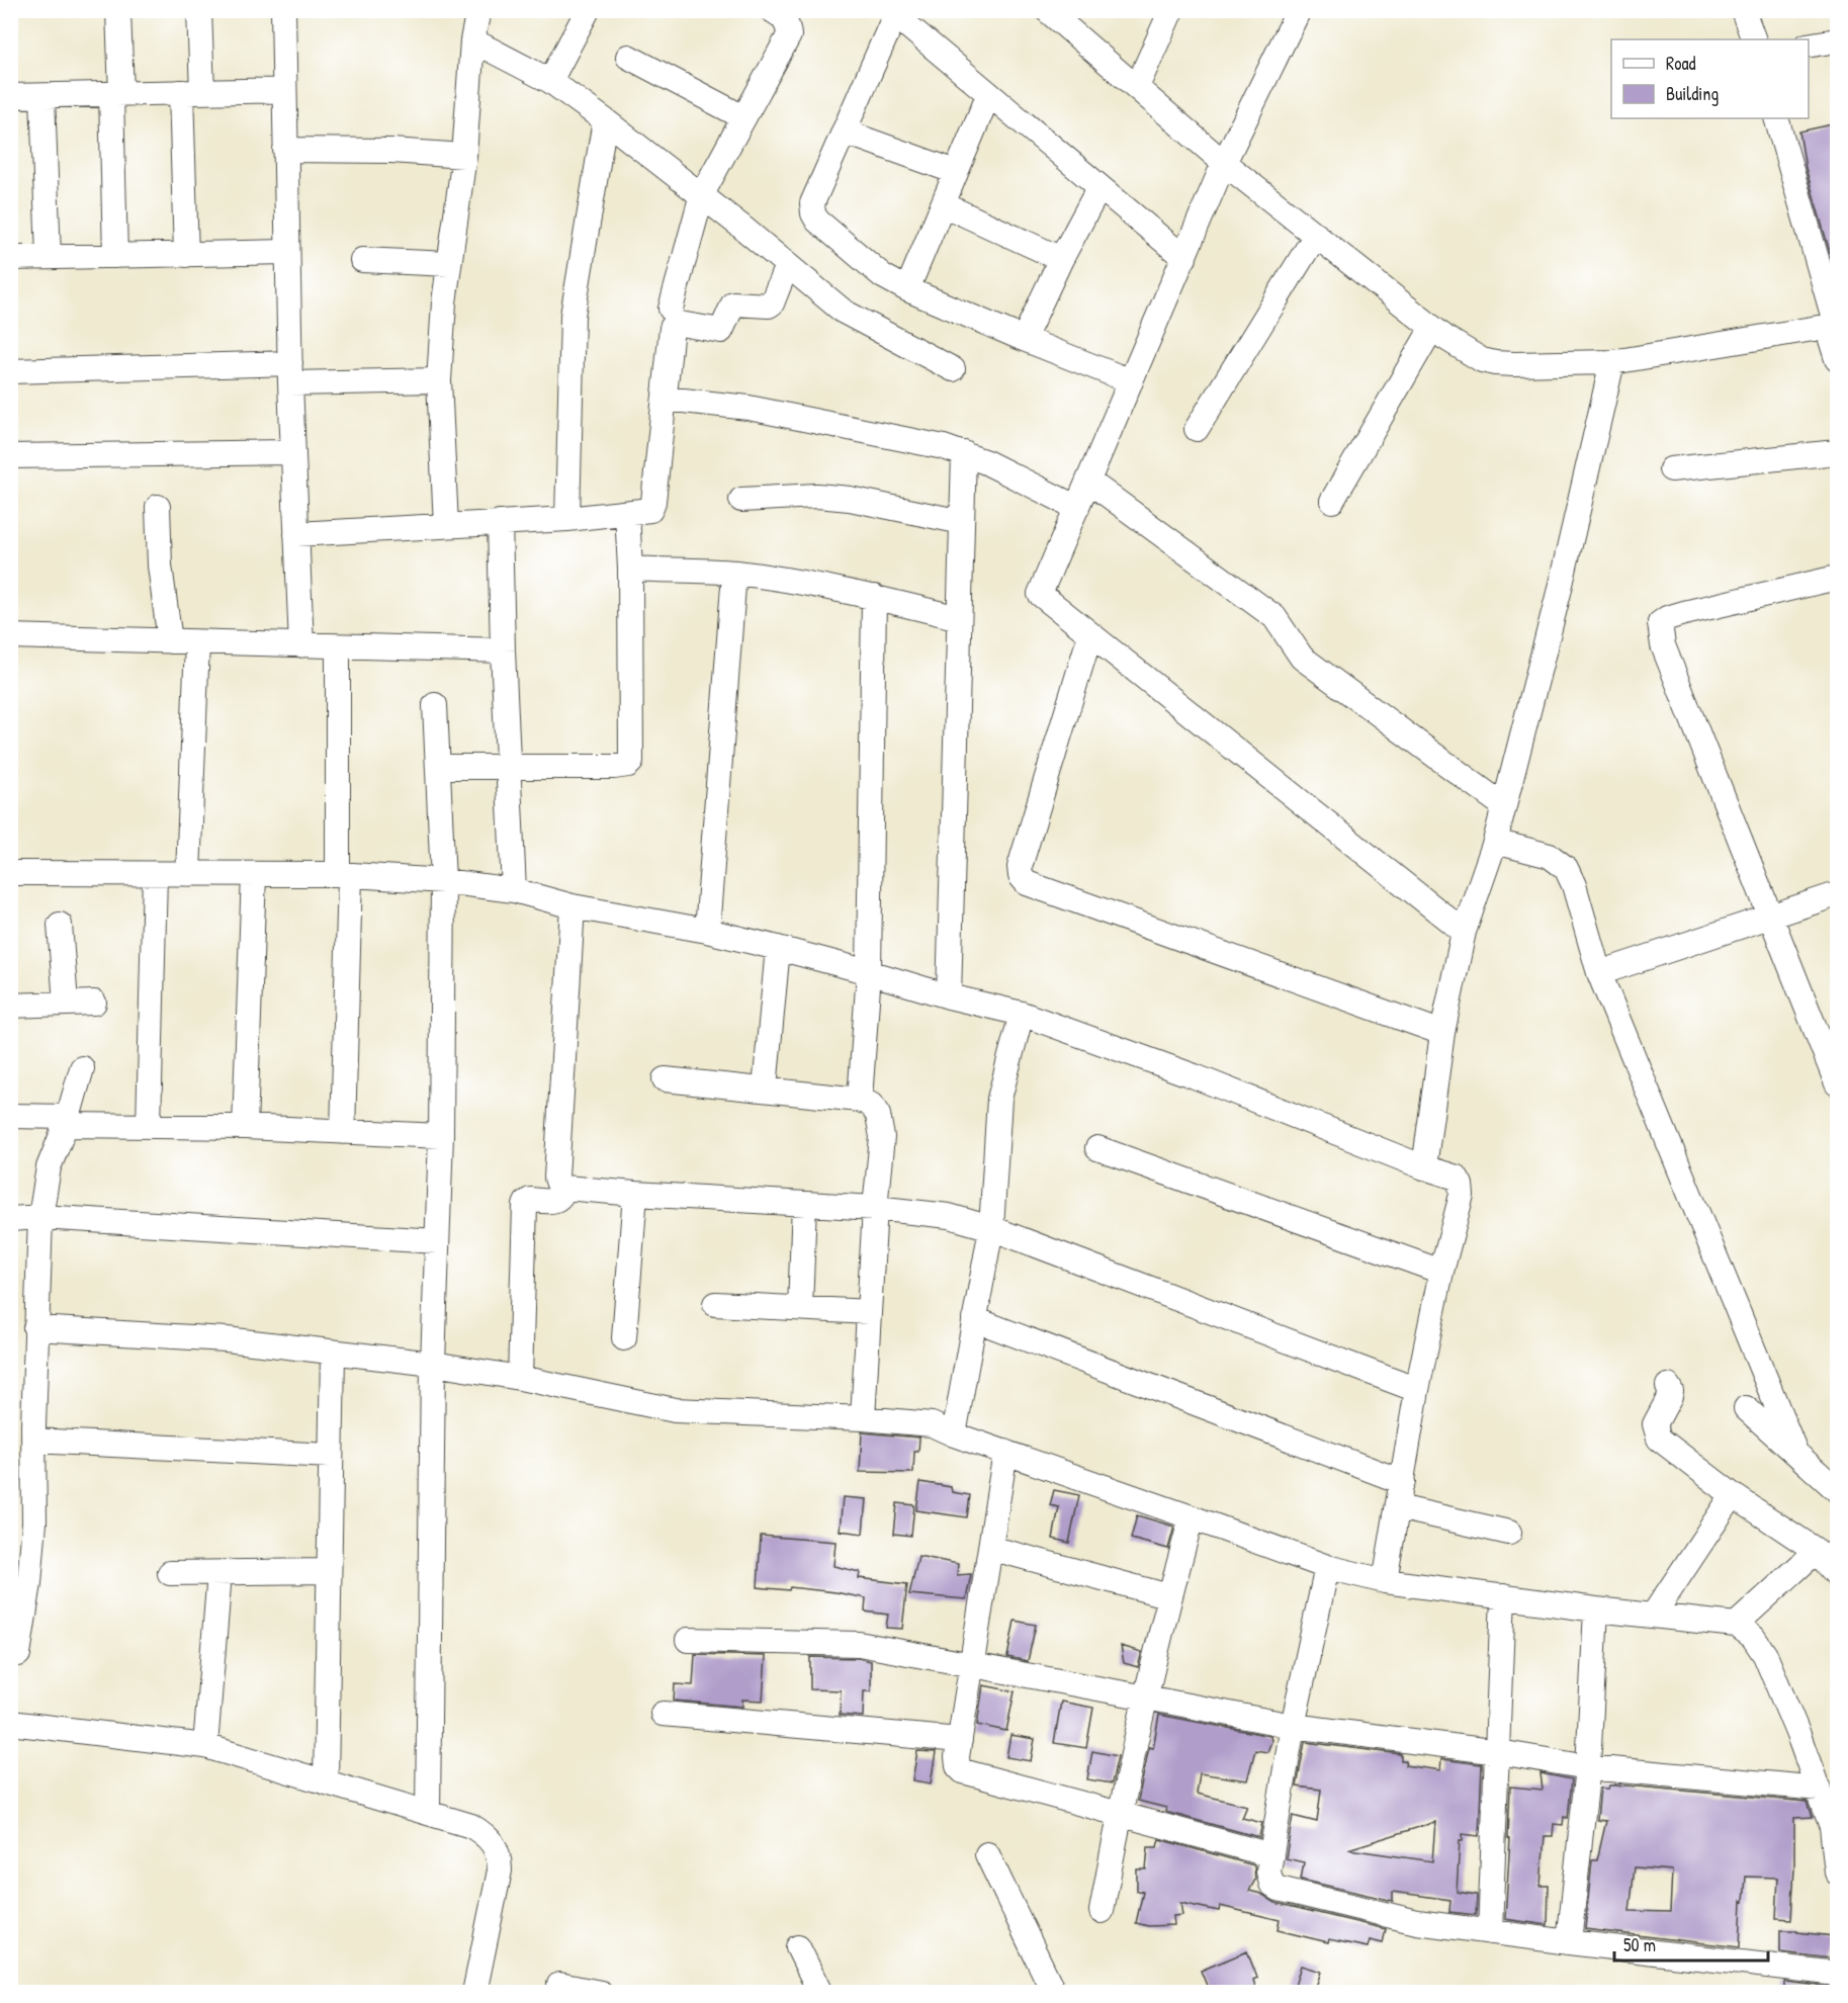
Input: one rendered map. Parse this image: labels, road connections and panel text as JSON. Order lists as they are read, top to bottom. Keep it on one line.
{"legend":["Road","Building"],"scale_bar":"50 m"}
